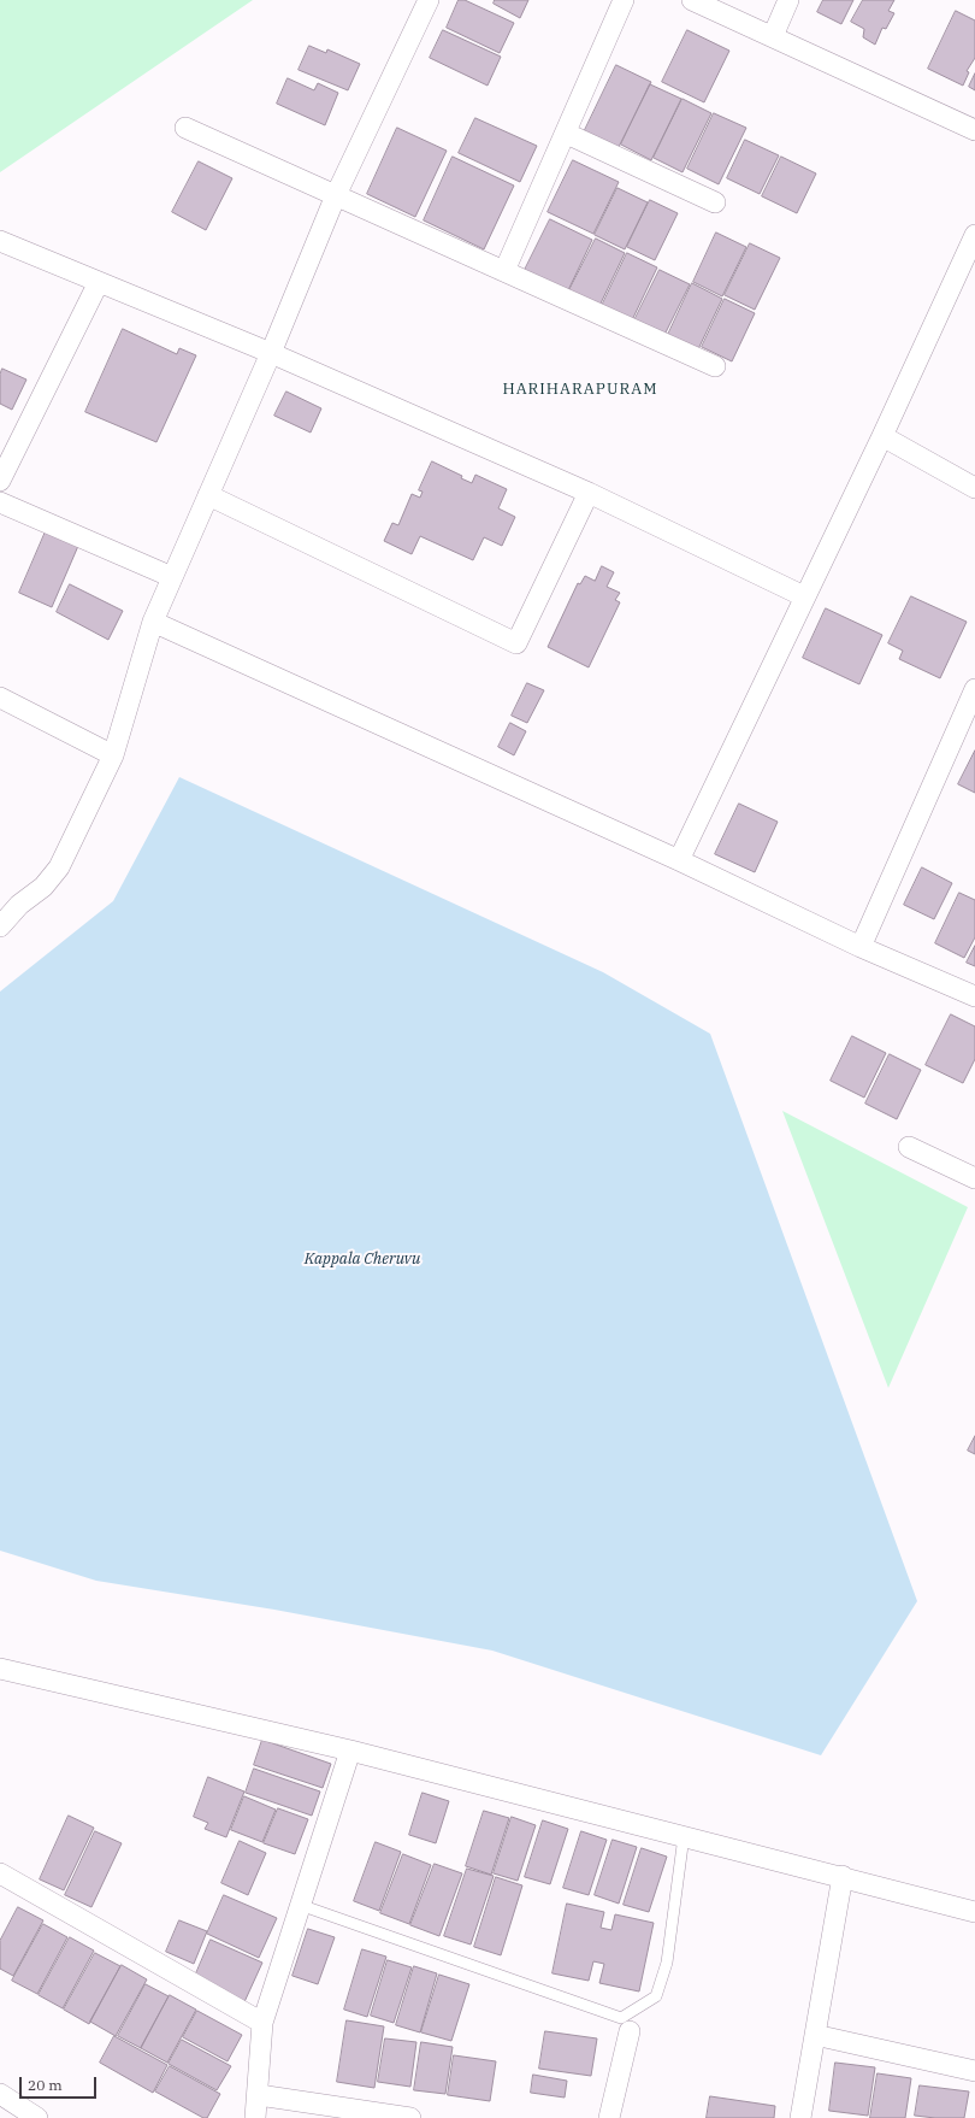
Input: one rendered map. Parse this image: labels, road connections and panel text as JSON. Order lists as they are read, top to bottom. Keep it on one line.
{"districts":["HARIHARAPURAM"],"water":["Kappala Cheruvu"],"scale_bar":"20 m"}
